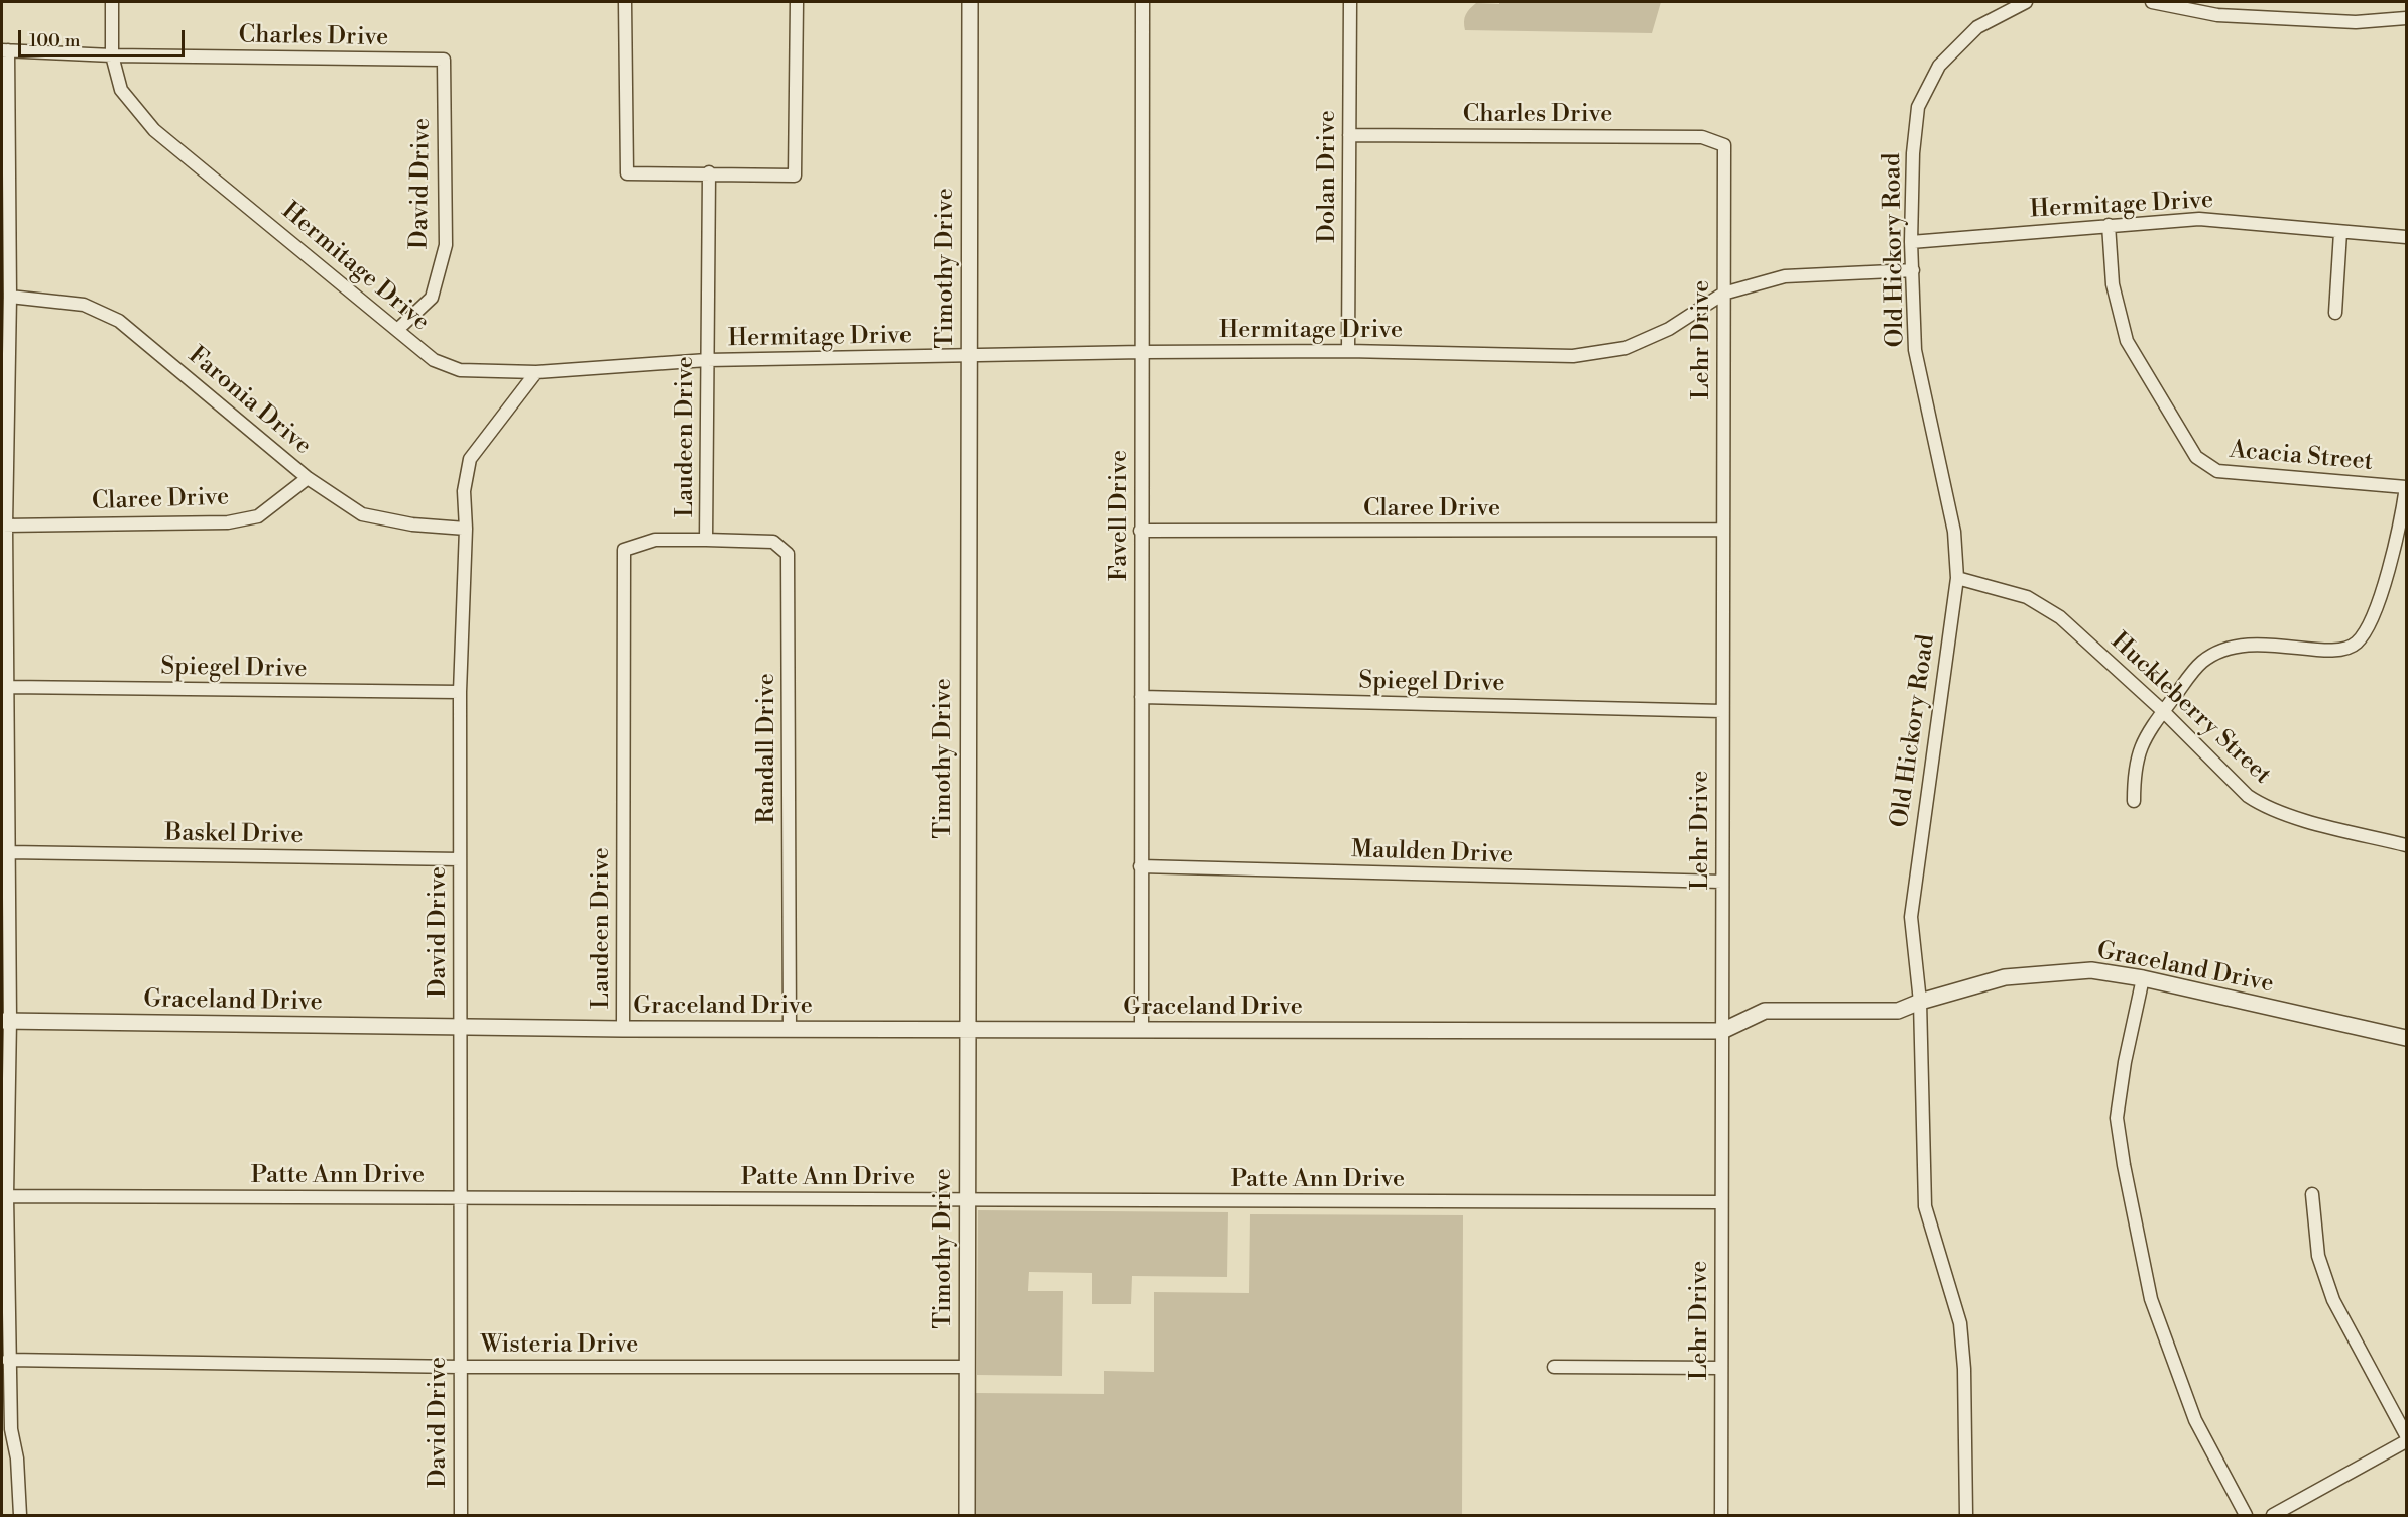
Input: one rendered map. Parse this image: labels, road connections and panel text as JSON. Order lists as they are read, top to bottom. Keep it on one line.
{"streets":{"street":["Charles Drive","Dolan Drive","David Drive","Hermitage Drive","Old Hickory Road","Timothy Drive","Lehr Drive","Faronia Drive","Laudeen Drive","Acacia Street","Claree Drive","Favell Drive","Spiegel Drive","Huckleberry Street","Randall Drive","Baskel Drive","Maulden Drive","Graceland Drive","Patte Ann Drive","Wisteria Drive"]},"crossings":[["Charles Drive","Dolan Drive"],["Charles Drive","David Drive"],["Charles Drive","Hermitage Drive"],["Charles Drive","Lehr Drive"],["Dolan Drive","Hermitage Drive"],["David Drive","Hermitage Drive"],["David Drive","Faronia Drive"],["David Drive","Spiegel Drive"],["David Drive","Baskel Drive"],["David Drive","Graceland Drive"],["David Drive","Patte Ann Drive"],["David Drive","Wisteria Drive"],["Hermitage Drive","Old Hickory Road"],["Hermitage Drive","Timothy Drive"],["Hermitage Drive","Lehr Drive"],["Hermitage Drive","Laudeen Drive"],["Hermitage Drive","Acacia Street"],["Hermitage Drive","Favell Drive"],["Old Hickory Road","Huckleberry Street"],["Old Hickory Road","Graceland Drive"],["Timothy Drive","Graceland Drive"],["Timothy Drive","Patte Ann Drive"],["Timothy Drive","Wisteria Drive"],["Lehr Drive","Claree Drive"],["Lehr Drive","Spiegel Drive"],["Lehr Drive","Maulden Drive"],["Lehr Drive","Graceland Drive"],["Lehr Drive","Patte Ann Drive"],["Faronia Drive","Claree Drive"],["Laudeen Drive","Randall Drive"],["Laudeen Drive","Graceland Drive"],["Claree Drive","Favell Drive"],["Favell Drive","Spiegel Drive"],["Favell Drive","Maulden Drive"],["Favell Drive","Graceland Drive"],["Randall Drive","Graceland Drive"]],"scale_bar":"100 m"}
